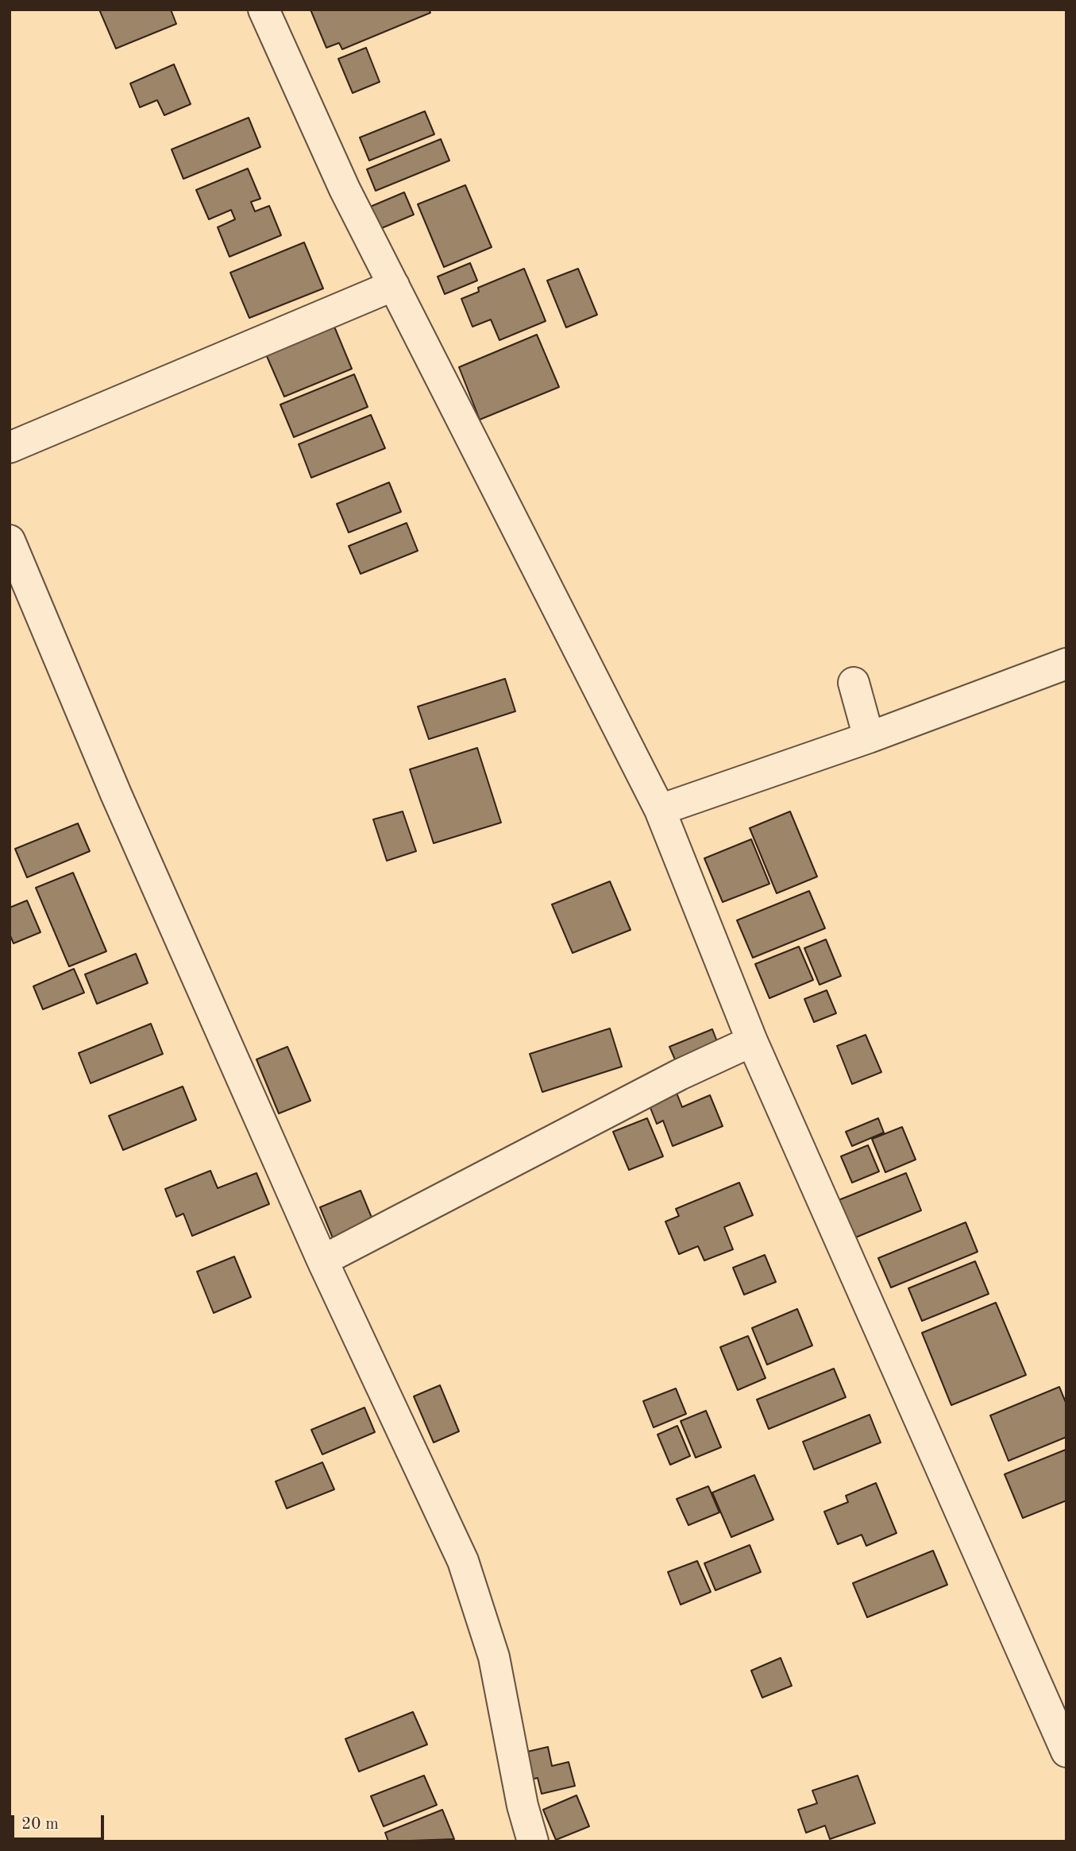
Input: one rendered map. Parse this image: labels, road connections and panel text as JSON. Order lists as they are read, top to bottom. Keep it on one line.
{"scale_bar":"20 m"}
